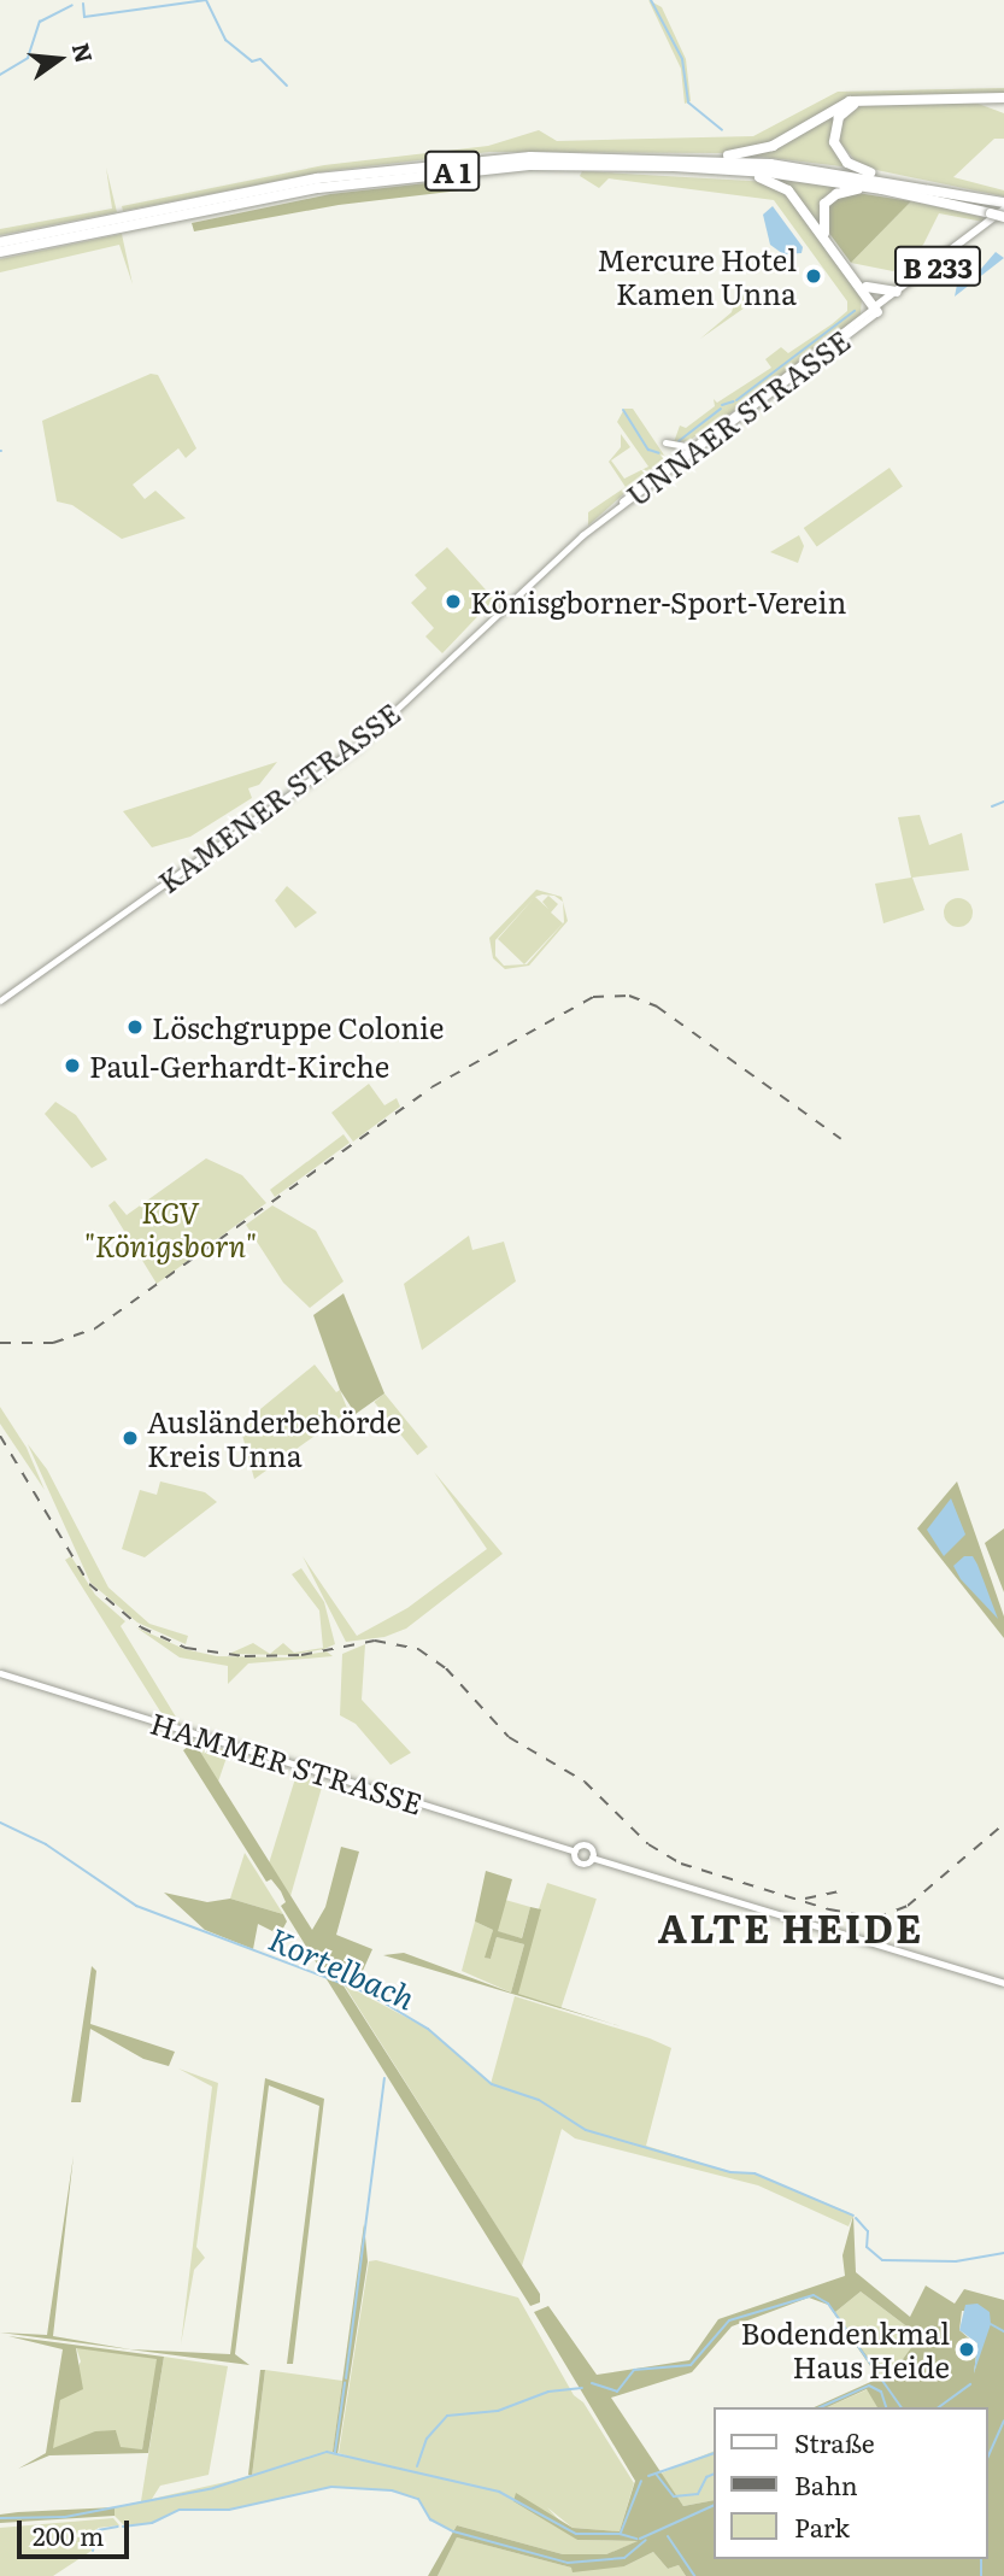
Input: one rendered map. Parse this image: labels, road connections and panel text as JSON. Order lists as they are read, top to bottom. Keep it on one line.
{"streets":{"highway":["A 1"],"main road":["B 233","UNNAER STRASSE","KAMENER STRASSE","HAMMER STRASSE"]},"crossings":[["A 1","UNNAER STRASSE"],["UNNAER STRASSE","KAMENER STRASSE"]],"districts":["ALTE HEIDE"],"water":["Kortelbach"],"parks":["KGV \"Königsborn\""],"places":["Mercure Hotel Kamen Unna","Könisgborner-Sport-Verein","Löschgruppe Colonie","Paul-Gerhardt-Kirche","Ausländerbehörde Kreis Unna","Bodendenkmal Haus Heide"],"legend":["Straße","Bahn","Park"],"scale_bar":"200 m","north":"right"}
